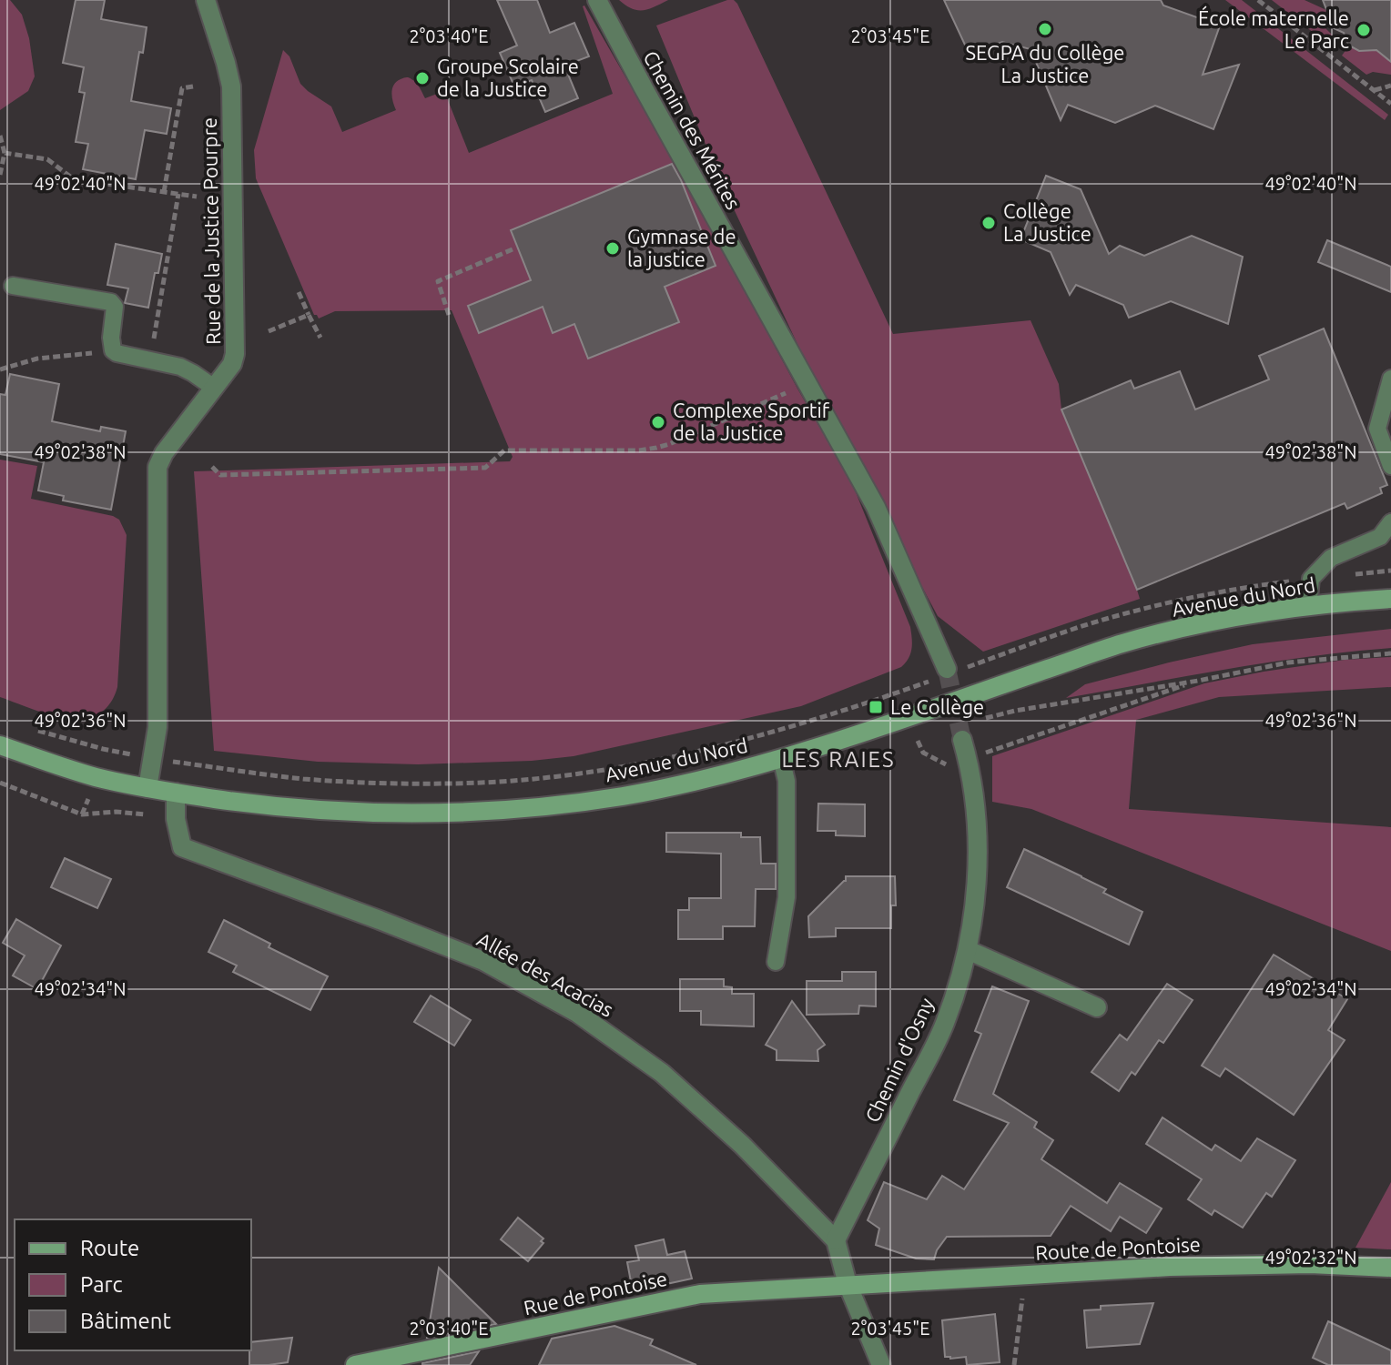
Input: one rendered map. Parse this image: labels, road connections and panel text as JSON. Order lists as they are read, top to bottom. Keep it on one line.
{"streets":{"street":["Chemin des Mérites","Rue de la Justice Pourpre","Avenue du Nord","Allée des Acacias","Chemin d'Osny","Route de Pontoise","Rue de Pontoise"]},"crossings":[["Rue de la Justice Pourpre","Avenue du Nord"],["Avenue du Nord","Allée des Acacias"],["Allée des Acacias","Chemin d'Osny"],["Allée des Acacias","Route de Pontoise"],["Allée des Acacias","Rue de Pontoise"],["Route de Pontoise","Rue de Pontoise"]],"districts":["LES RAIES"],"places":{"other":["SEGPA du Collège La Justice","École maternelle Le Parc","Groupe Scolaire de la Justice","Collège La Justice","Gymnase de la justice","Complexe Sportif de la Justice"],"transit":["Le Collège"]},"legend":["Route","Parc","Bâtiment"],"coordinates":["2°03'40\"E","2°03'45\"E","49°02'40\"N","49°02'38\"N","49°02'36\"N","49°02'34\"N","49°02'32\"N"]}
